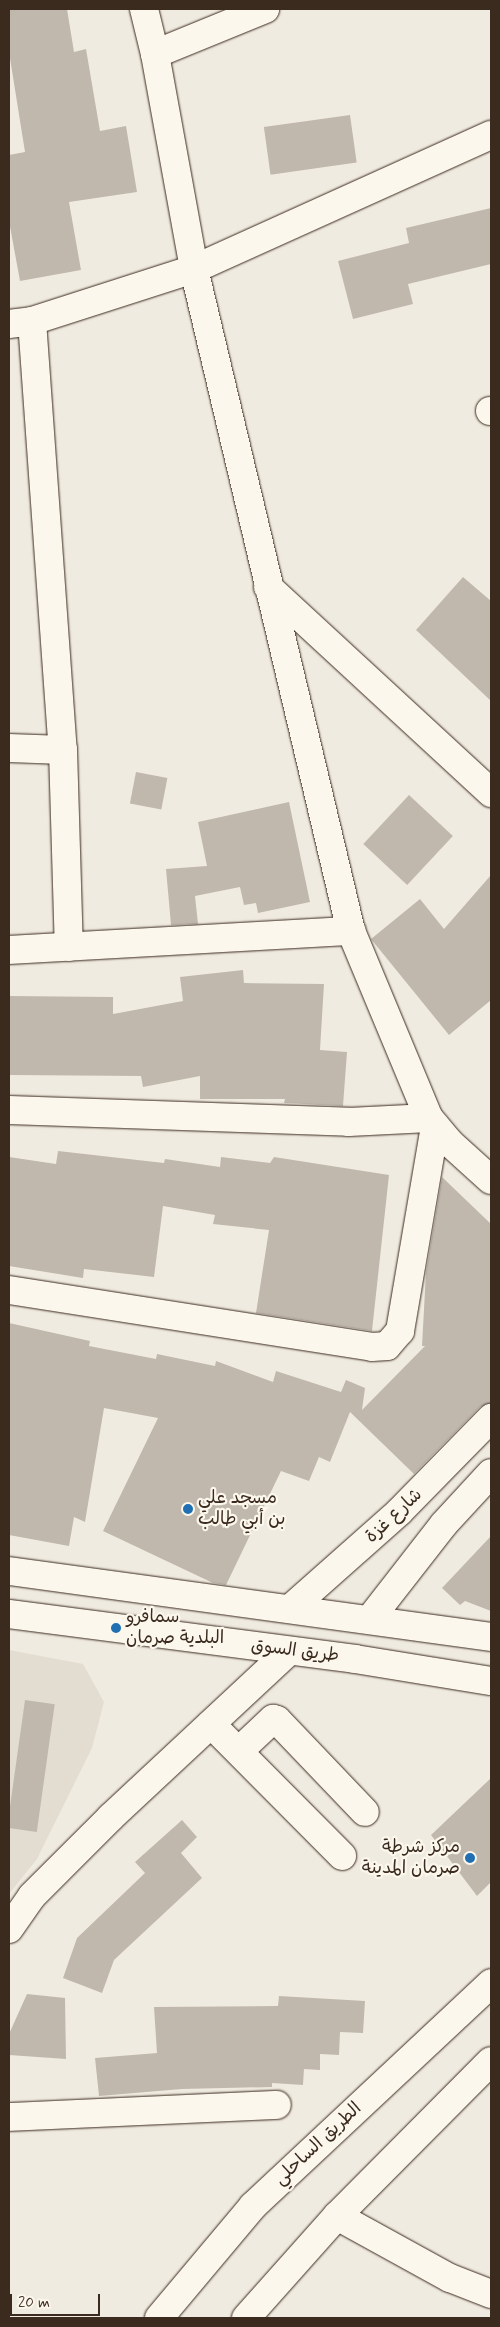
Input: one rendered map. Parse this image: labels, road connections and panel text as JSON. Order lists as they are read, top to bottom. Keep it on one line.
{"streets":{"main road":["شارع غزة","طريق السوق","الطريق الساحلي"]},"places":["مسجد علي بن أبي طالب","سمافرو البلدية صرمان","مركز شرطة صرمان المدينة"],"scale_bar":"20 m"}
